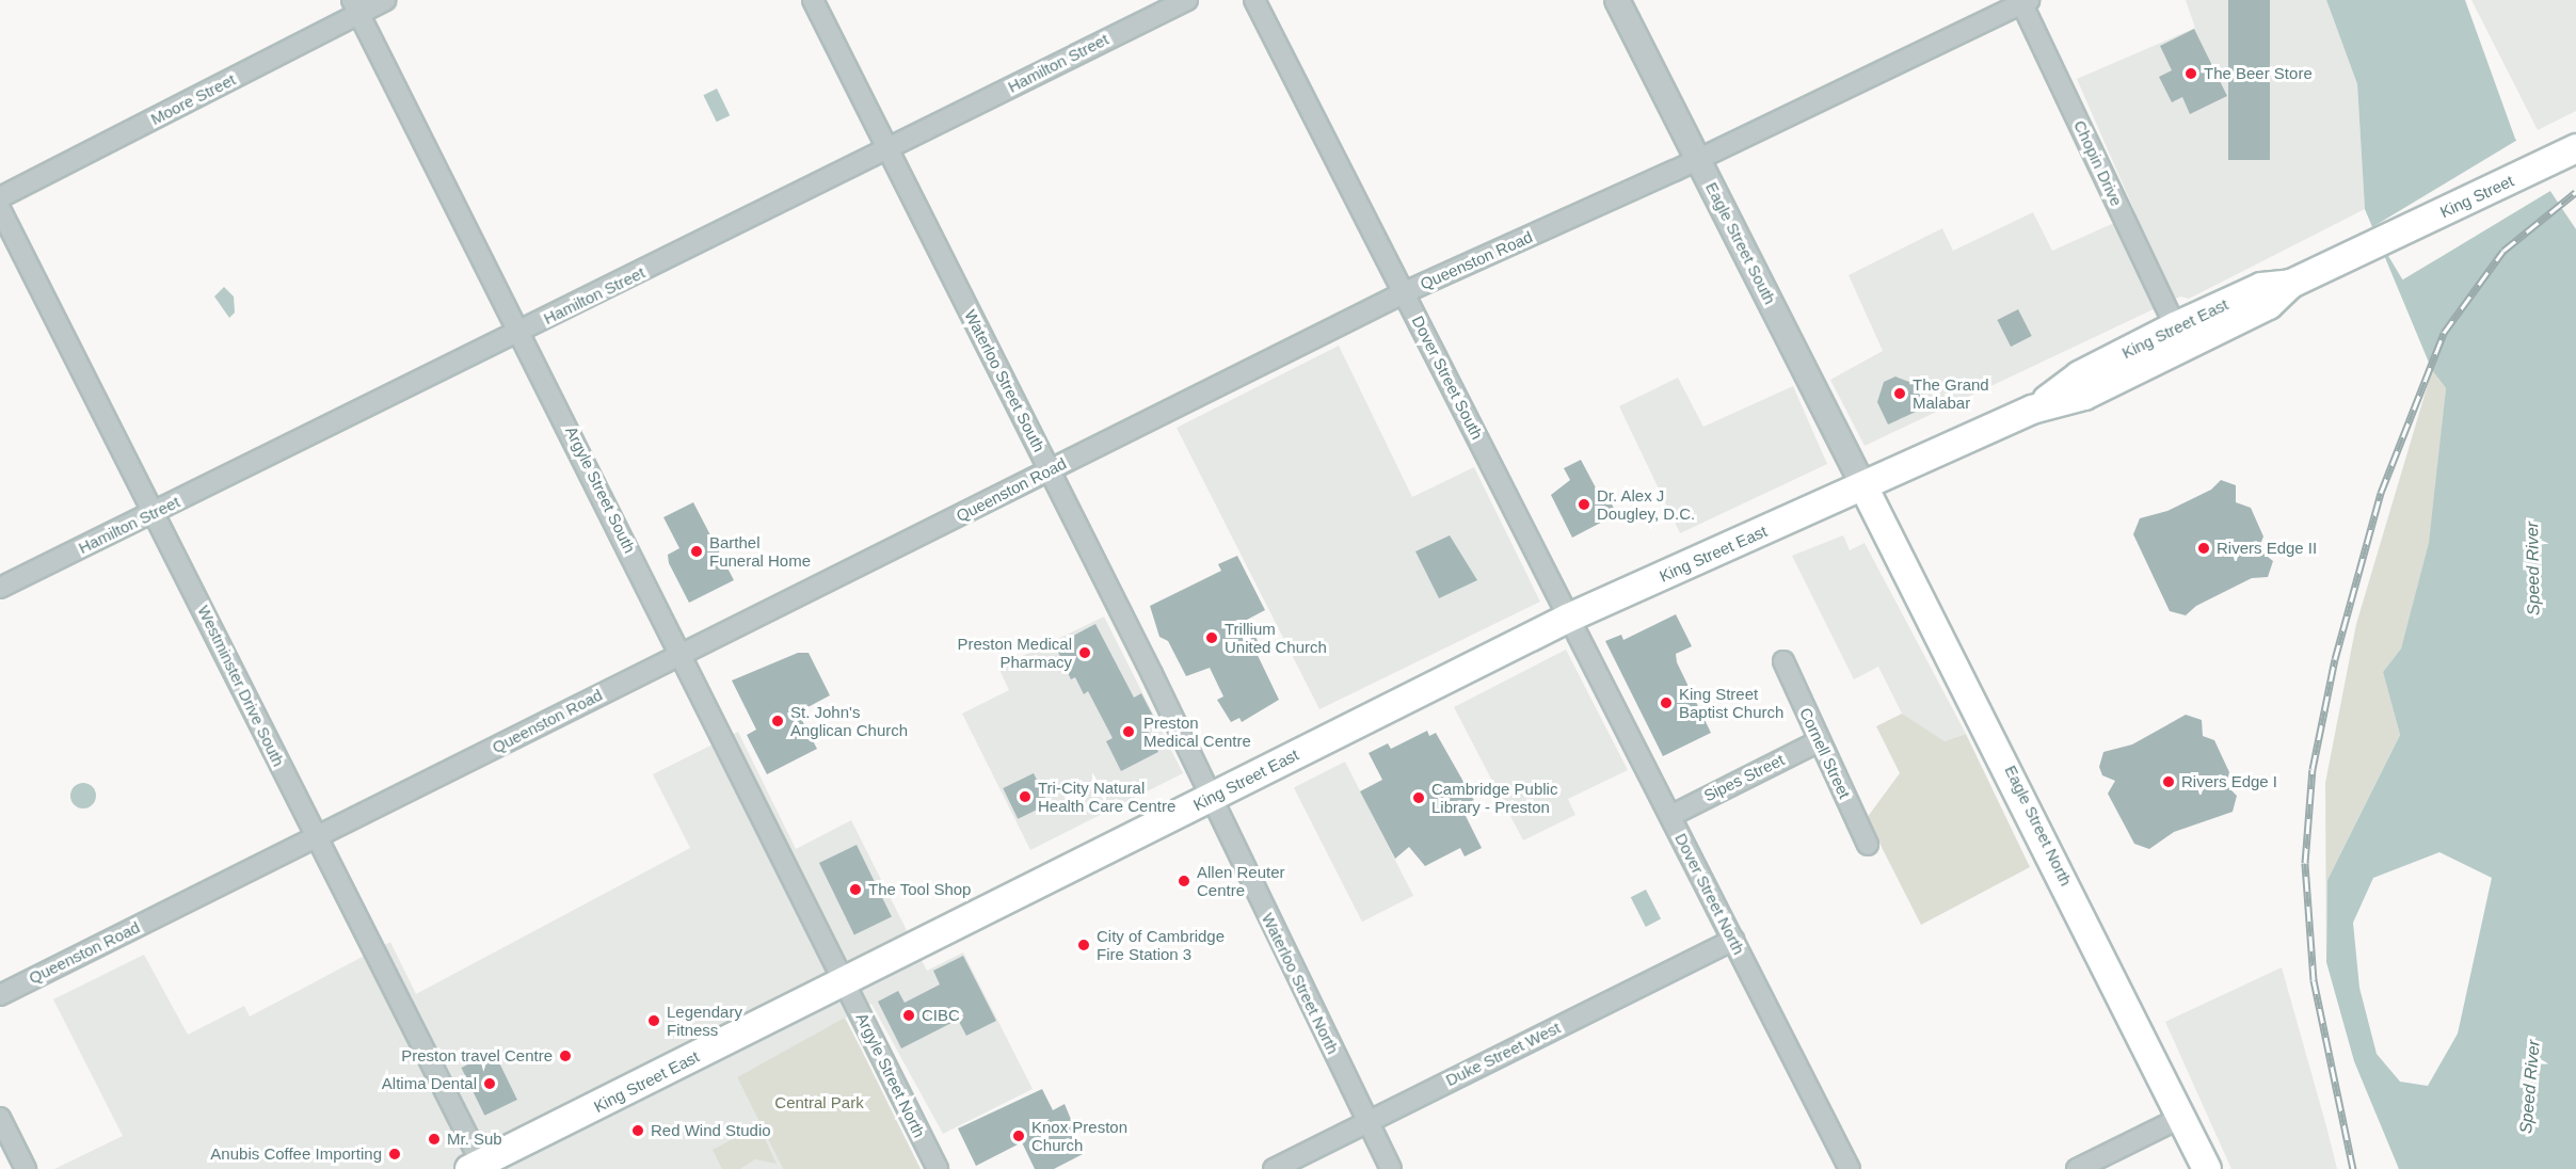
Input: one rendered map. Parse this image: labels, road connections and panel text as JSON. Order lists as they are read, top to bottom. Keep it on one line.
{"streets":{"main road":["King Street","King Street East","Eagle Street North"],"street":["Hamilton Street","Moore Street","Chopin Drive","Eagle Street South","Queenston Road","Dover Street South","Waterloo Street South","Argyle Street South","Westminster Drive South","Cornell Street","Sipes Street","Dover Street North","Waterloo Street North","Duke Street West","Argyle Street North"]},"crossings":[["Hamilton Street","Waterloo Street South"],["Hamilton Street","Argyle Street South"],["Hamilton Street","Westminster Drive South"],["Moore Street","Argyle Street South"],["Chopin Drive","Queenston Road"],["Chopin Drive","King Street East"],["King Street","King Street East"],["Eagle Street South","Queenston Road"],["Eagle Street South","King Street East"],["Eagle Street South","Eagle Street North"],["Queenston Road","Dover Street South"],["Queenston Road","Waterloo Street South"],["Queenston Road","Argyle Street South"],["Queenston Road","Westminster Drive South"],["King Street East","Dover Street South"],["King Street East","Waterloo Street South"],["King Street East","Argyle Street South"],["King Street East","Westminster Drive South"],["King Street East","Eagle Street North"],["King Street East","Dover Street North"],["King Street East","Waterloo Street North"],["King Street East","Argyle Street North"],["Dover Street South","Dover Street North"],["Waterloo Street South","Waterloo Street North"],["Argyle Street South","Argyle Street North"],["Cornell Street","Sipes Street"],["Sipes Street","Dover Street North"],["Dover Street North","Duke Street West"],["Waterloo Street North","Duke Street West"]],"water":["Speed River"],"parks":["Central Park"],"places":["The Beer Store","The Grand Malabar","Dr. Alex J Dougley, D.C.","Rivers Edge II","Barthel Funeral Home","Trillium United Church","Preston Medical Pharmacy","King Street Baptist Church","St. John's Anglican Church","Preston Medical Centre","Rivers Edge I","Tri-City Natural Health Care Centre","Cambridge Public Library - Preston","Allen Reuter Centre","The Tool Shop","City of Cambridge Fire Station 3","CIBC","Legendary Fitness","Preston travel Centre","Altima Dental","Red Wind Studio","Knox Preston Church","Mr. Sub","Anubis Coffee Importing"]}
